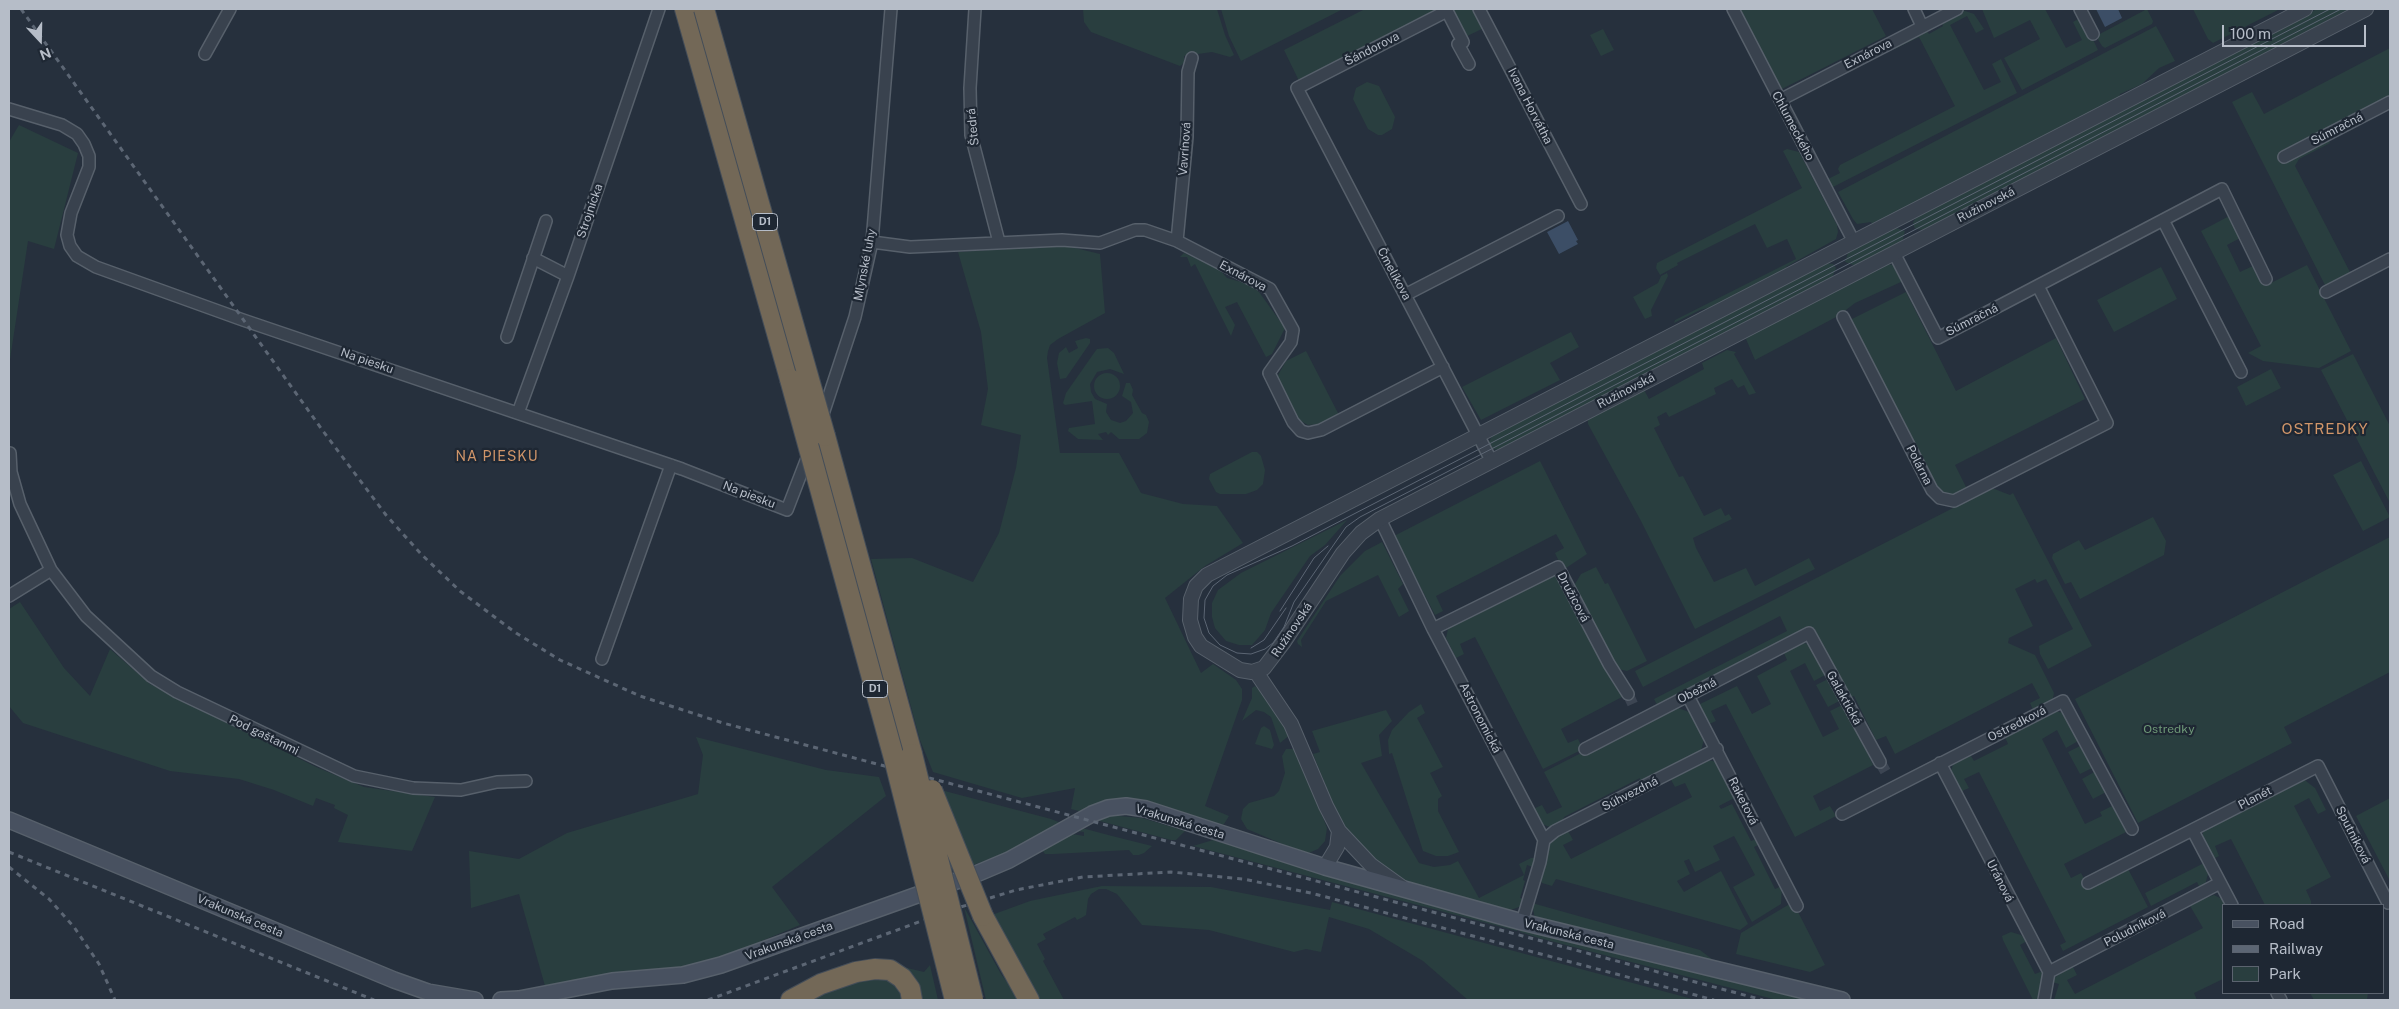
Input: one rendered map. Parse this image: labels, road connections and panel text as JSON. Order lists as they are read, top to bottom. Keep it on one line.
{"streets":{"highway":["D1"],"main road":["Vrakunská cesta"],"street":["Šándorova","Exnárova","Ivana Horvátha","Chlumeckého","Štedrá","Súmračná","Vavrínová","Ružinovská","Strojnícka","Mlynské luhy","Čmelíkova","Na piesku","Polárna","Družicová","Obežná","Galaktická","Astronomická","Ostredková","Pod gaštanmi","Súhvezdná","Planét","Raketová","Sputniková","Uránová","Poludníková"]},"crossings":[["Šándorova","Čmelíkova"],["Exnárova","Chlumeckého"],["Exnárova","Vavrínová"],["Exnárova","Čmelíkova"],["Súmračná","Ružinovská"],["Súmračná","Polárna"],["Ružinovská","Čmelíkova"],["Ružinovská","Astronomická"],["Strojnícka","Na piesku"],["Mlynské luhy","Na piesku"],["Družicová","Astronomická"],["Obežná","Galaktická"],["Obežná","Raketová"],["Astronomická","Súhvezdná"],["Ostredková","Uránová"],["Súhvezdná","Raketová"],["Planét","Sputniková"],["Uránová","Poludníková"]],"districts":["OSTREDKY","NA PIESKU"],"parks":["Ostredky"],"legend":["Road","Railway","Park"],"scale_bar":"100 m","north":"bottom"}
